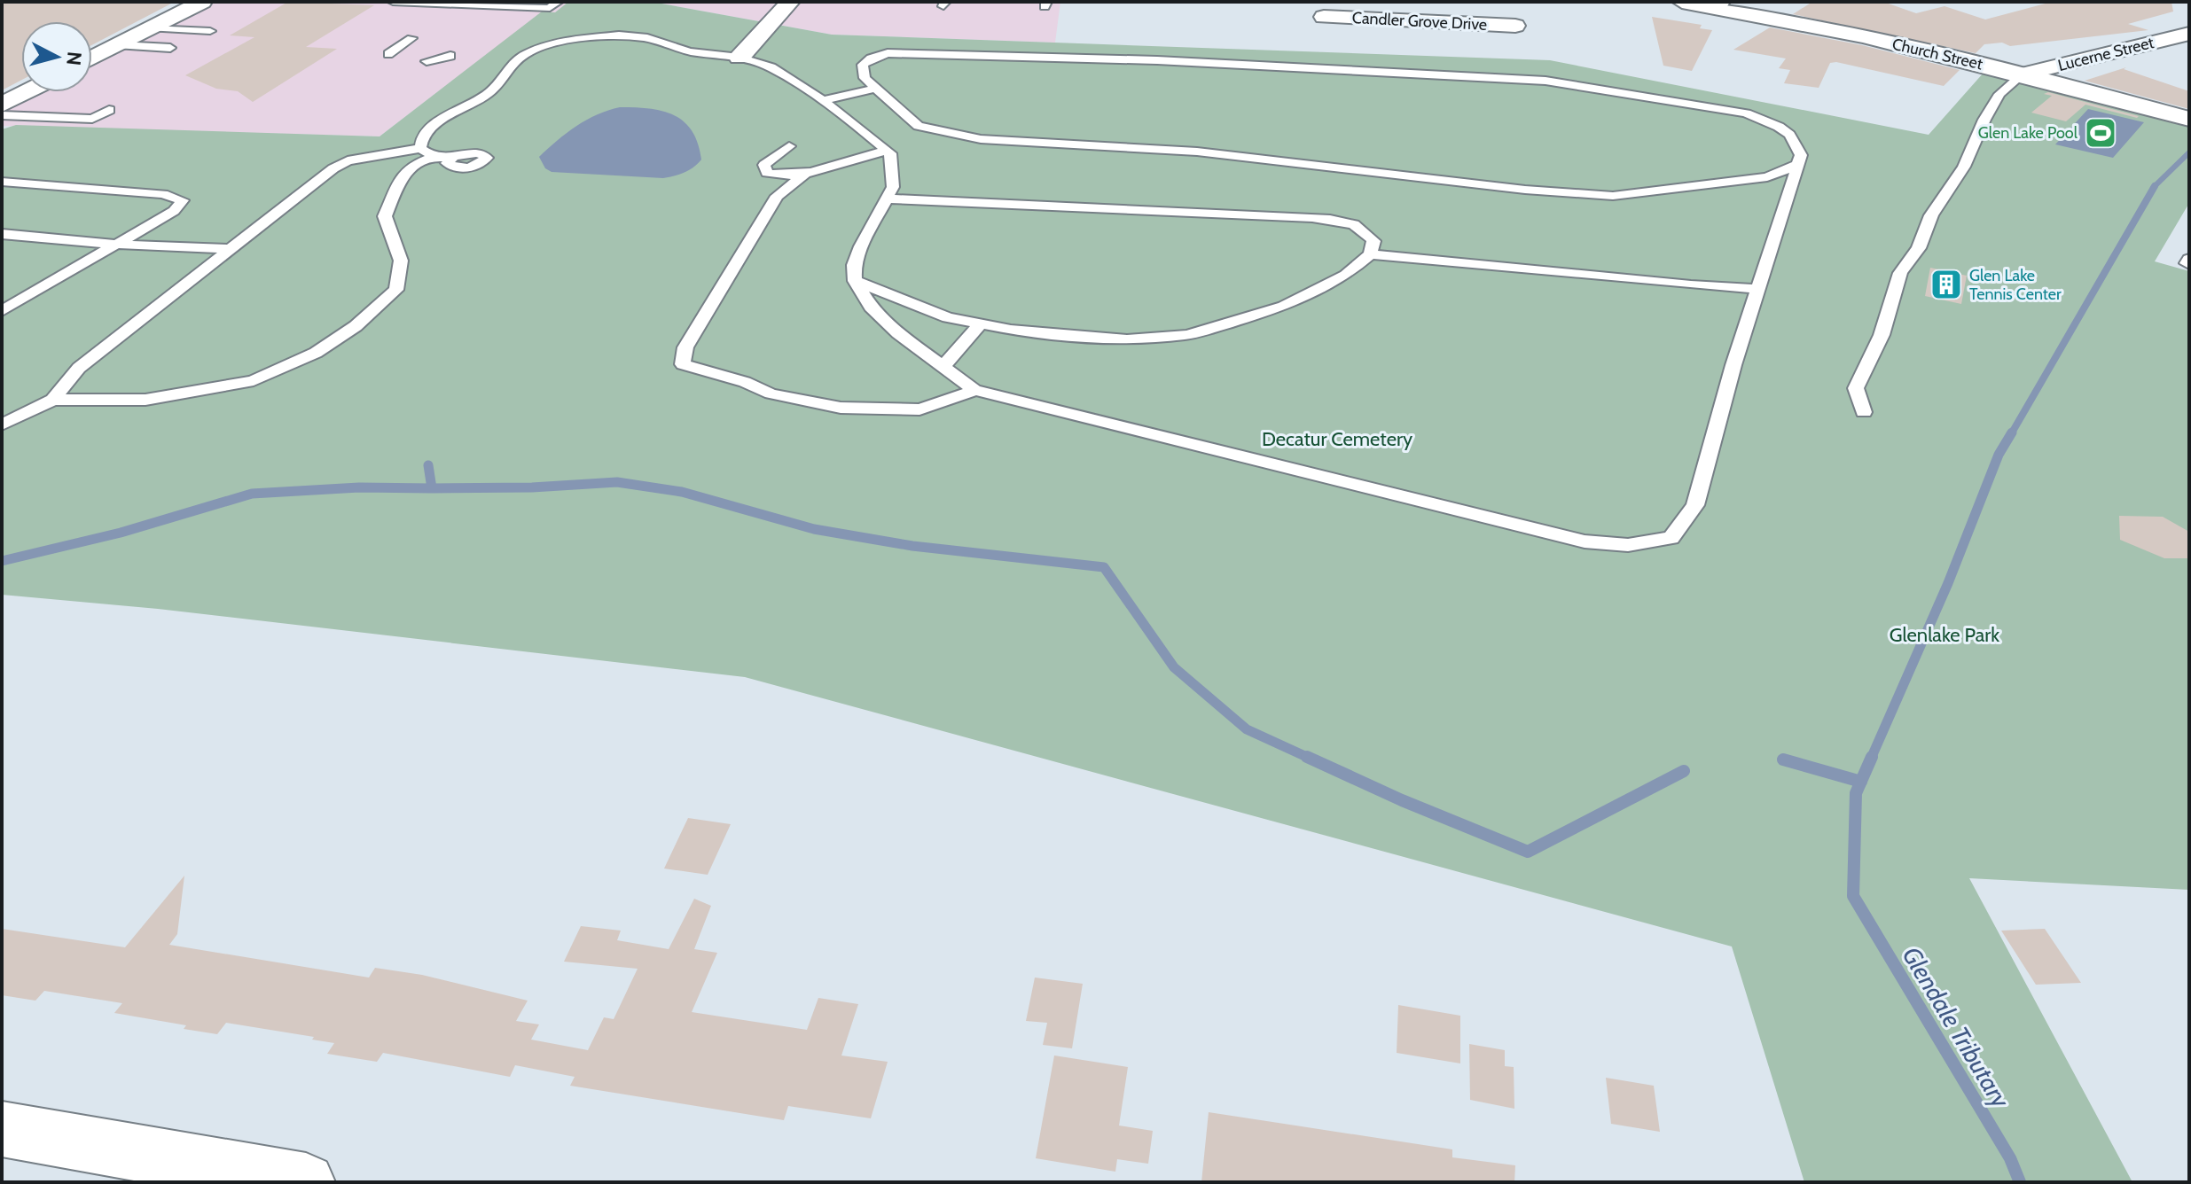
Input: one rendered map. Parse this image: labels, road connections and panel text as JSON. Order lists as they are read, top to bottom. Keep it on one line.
{"streets":{"street":["Candler Grove Drive","Church Street","Lucerne Street"]},"crossings":[["Church Street","Lucerne Street"]],"water":["Glendale Tributary"],"parks":["Decatur Cemetery","Glenlake Park"],"places":{"sports":["Glen Lake Pool"],"building":["Glen Lake Tennis Center"]},"north":"right"}
